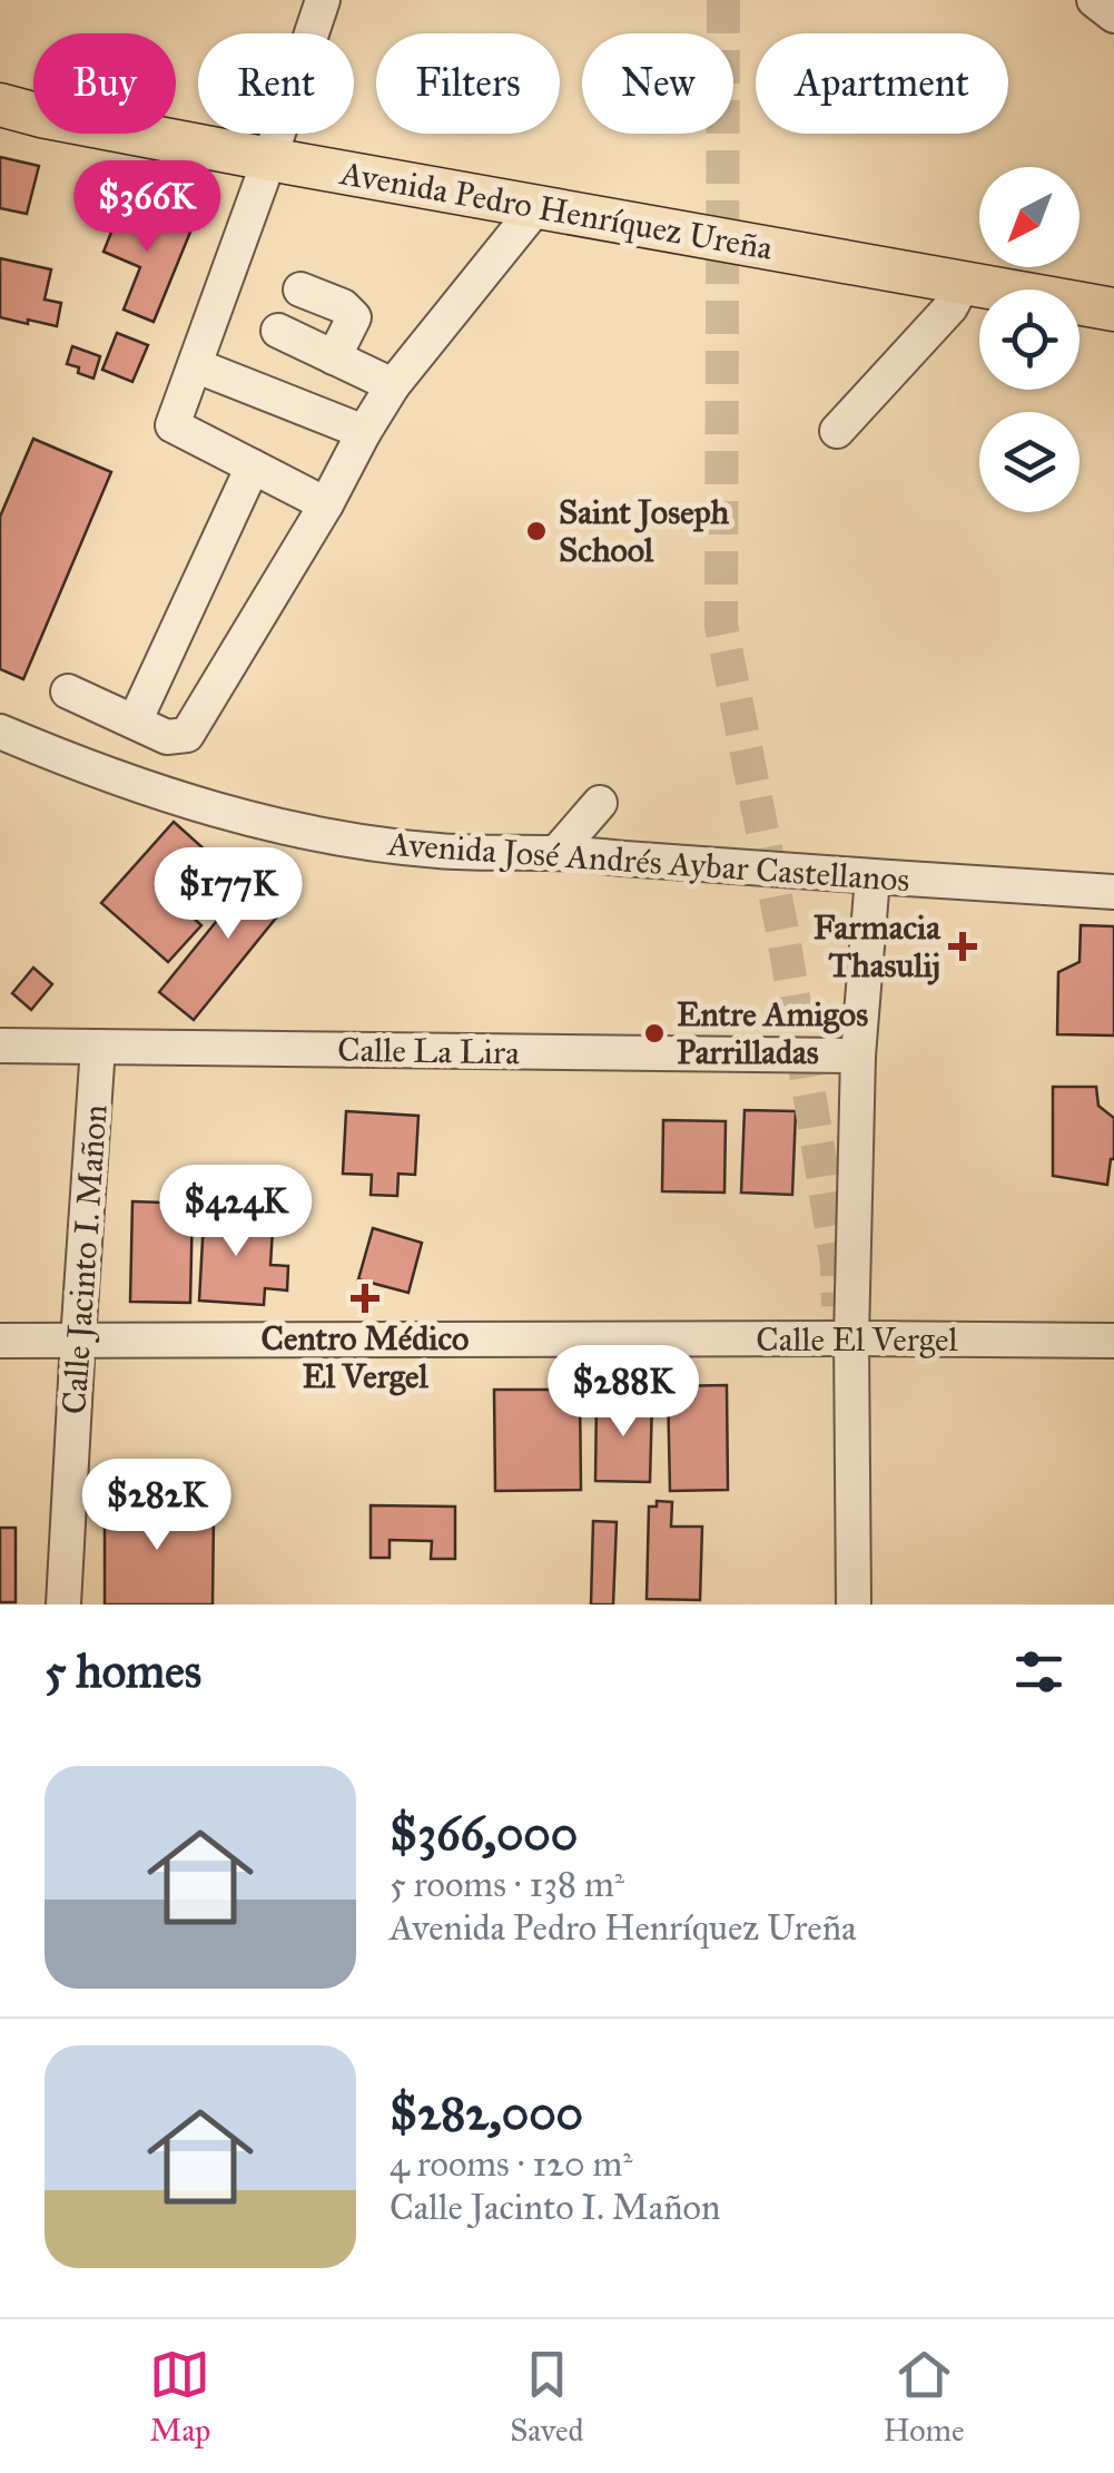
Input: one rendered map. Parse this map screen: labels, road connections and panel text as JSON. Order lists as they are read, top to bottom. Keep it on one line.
{"streets":{"main road":["Avenida Pedro Henríquez Ureña"],"street":["Avenida José Andrés Aybar Castellanos","Calle La Lira","Calle Jacinto I. Mañon","Calle El Vergel"]},"crossings":[["Calle La Lira","Calle Jacinto I. Mañon"],["Calle Jacinto I. Mañon","Calle El Vergel"]],"places":{"other":["Saint Joseph School","Entre Amigos Parrilladas"],"health":["Farmacia Thasulij","Centro Médico El Vergel"]},"north":"bottom left","page":{"chip":["Buy","Rent","Filters","New","Apartment"],"price":["$366K","$177K","$424K","$288K","$282K"],"heading":"5 homes","list":[{"name":"$366,000","note":"5 rooms · 138 m² · Avenida Pedro Henríquez Ureña"},{"name":"$282,000","note":"4 rooms · 120 m² · Calle Jacinto I. Mañon"}],"tabs":["Map","Saved","Home"]}}
